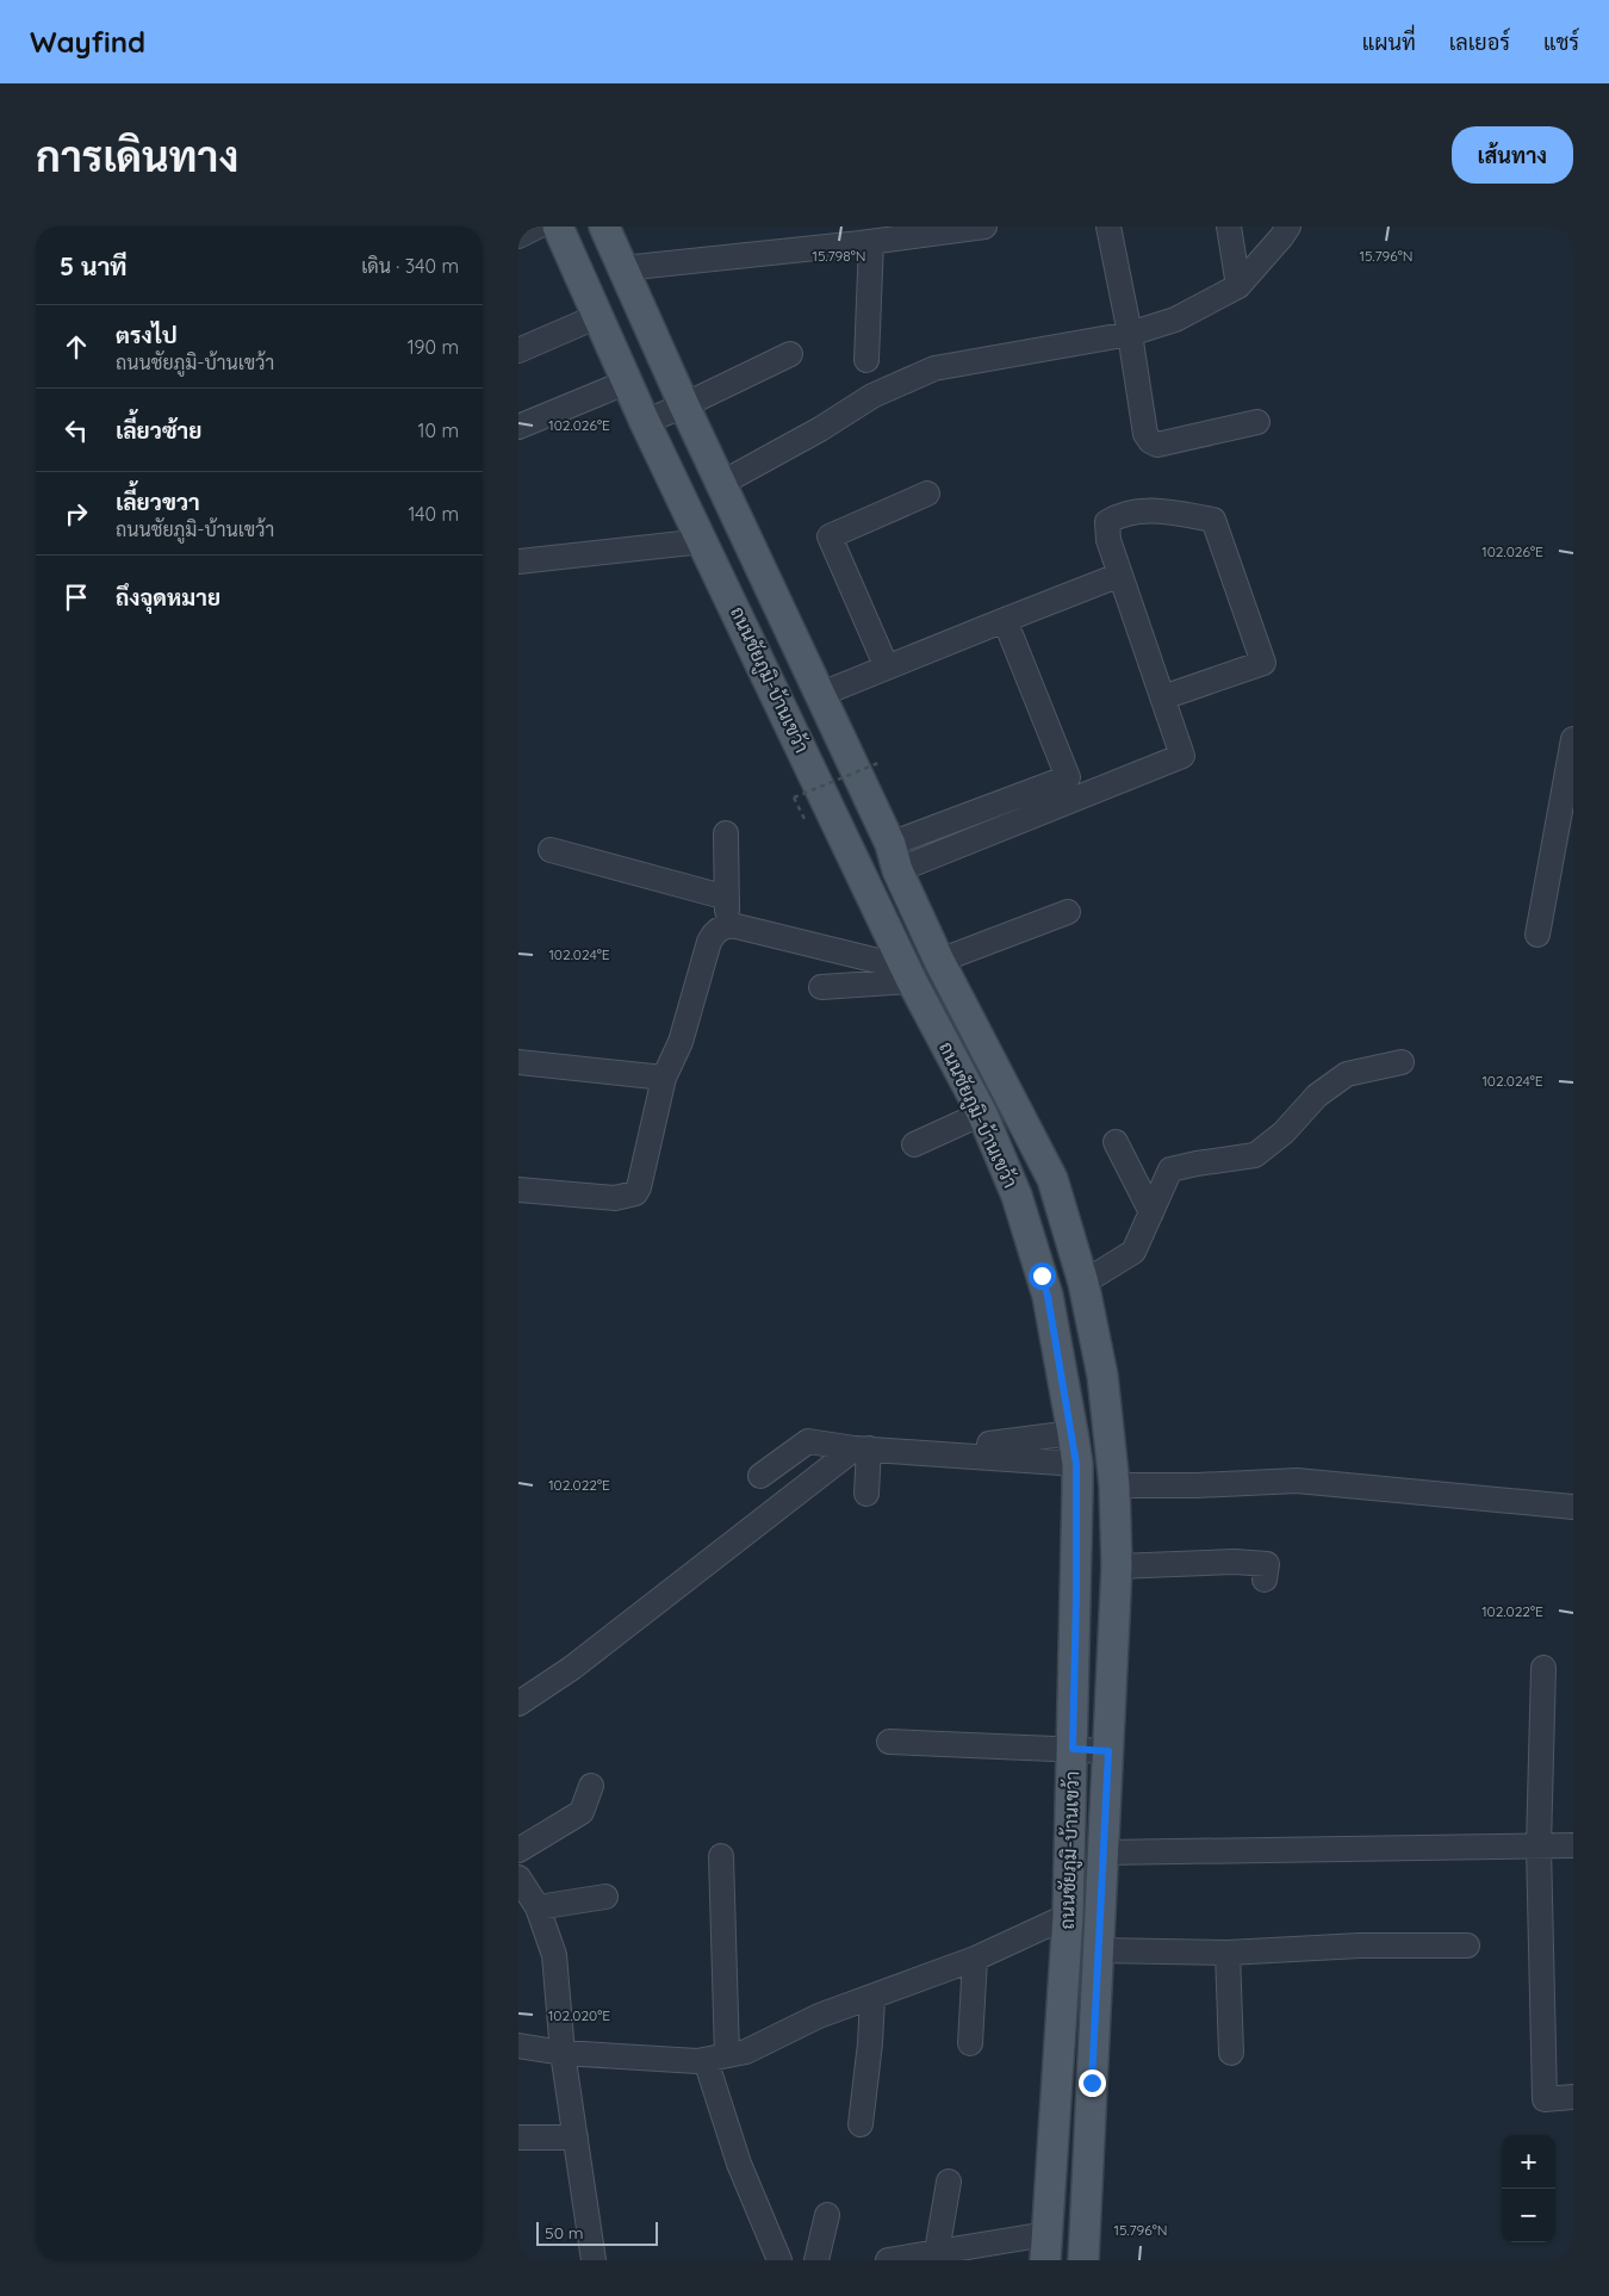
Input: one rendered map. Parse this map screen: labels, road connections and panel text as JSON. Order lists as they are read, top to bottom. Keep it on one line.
{"streets":{"main road":["ถนนชัยภูมิ-บ้านเขว้า"]},"scale_bar":"50 m","page":{"header":"Wayfind","nav":["แผนที่","เลเยอร์","แชร์"],"buttons":"เส้นทาง","title":"การเดินทาง","heading":["5 นาที","เดิน · 340 m"],"list":[["ตรงไป","ถนนชัยภูมิ-บ้านเขว้า","190 m"],["เลี้ยวซ้าย","10 m"],["เลี้ยวขวา","ถนนชัยภูมิ-บ้านเขว้า","140 m"],"ถึงจุดหมาย"],"map_buttons":["+","−"],"scale":"50 m"},"coordinates":["15.798°N","15.796°N","102.026°E","102.024°E","102.022°E","102.020°E"]}
